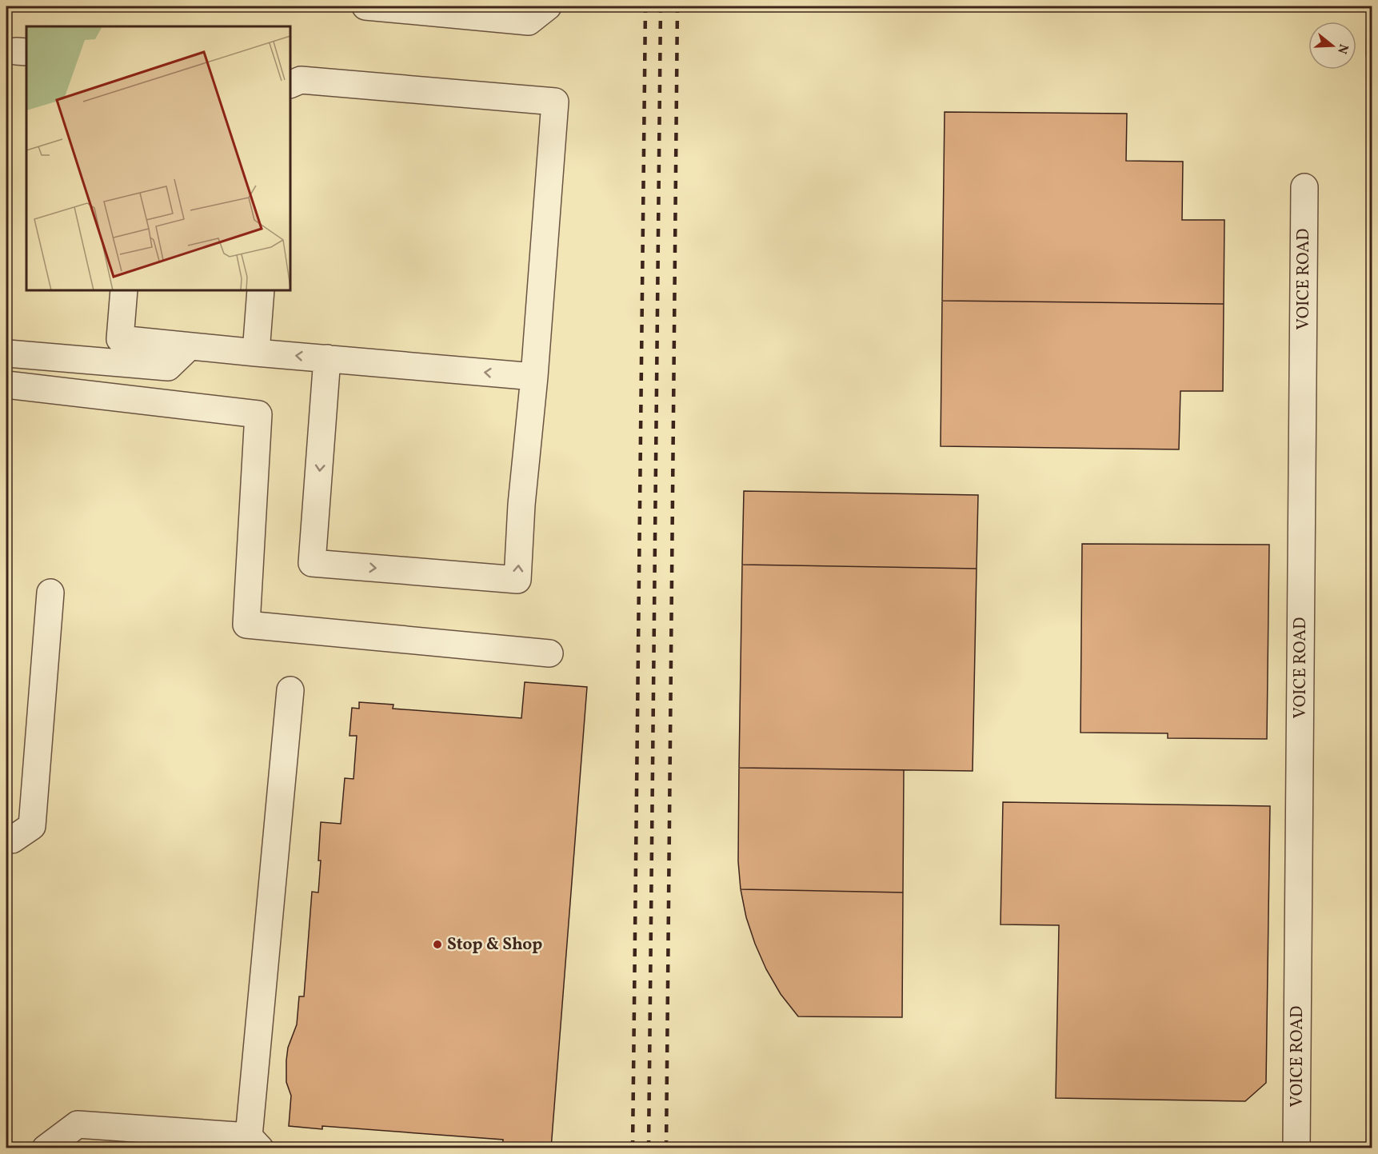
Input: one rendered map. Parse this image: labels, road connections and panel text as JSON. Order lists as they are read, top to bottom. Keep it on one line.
{"streets":{"street":["VOICE ROAD"]},"places":["Stop & Shop"],"north":"right"}
